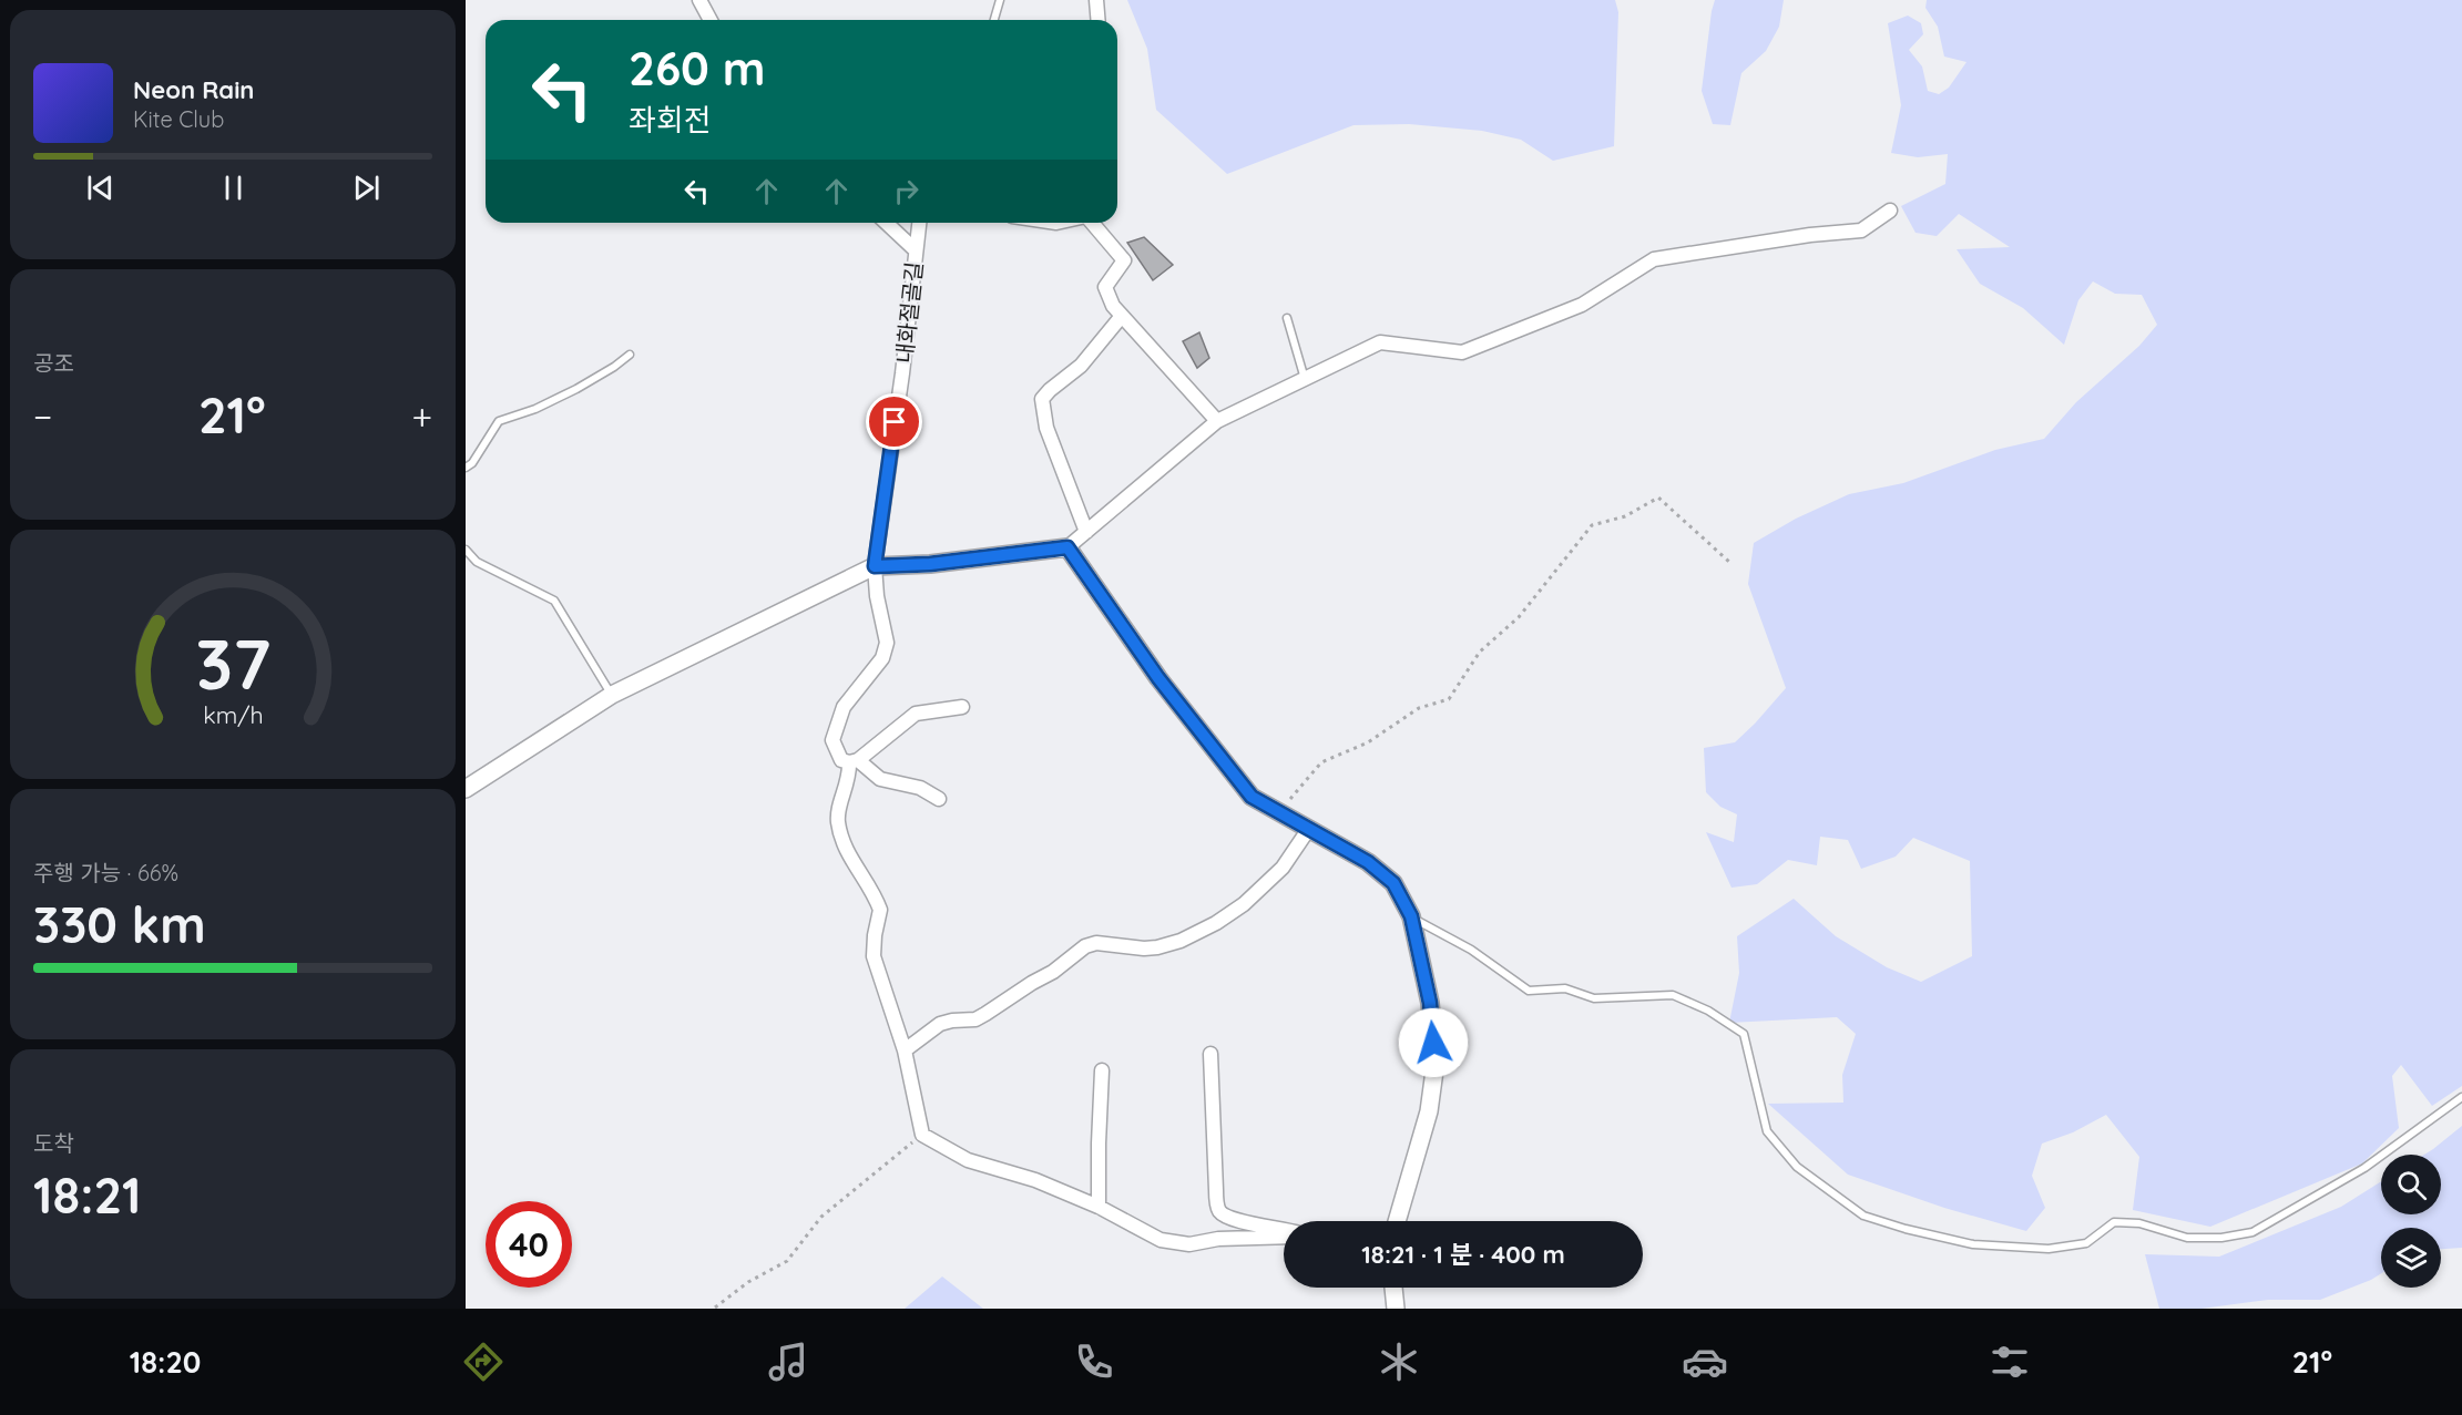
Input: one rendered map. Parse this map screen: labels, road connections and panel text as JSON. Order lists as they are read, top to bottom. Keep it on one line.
{"streets":{"street":["내화절골길"]},"page":{"turn":["260 m","좌회전"],"song":["Neon Rain","Kite Club"],"tile":["공조",["주행 가능 · 66%","330 km"],["도착","18:21"]],"heat":["−","21°","+"],"limit":"40","trip":"18:21 · 1 분 · 400 m","tabs":["18:20","21°"],"gauge":["37","km/h"]}}
